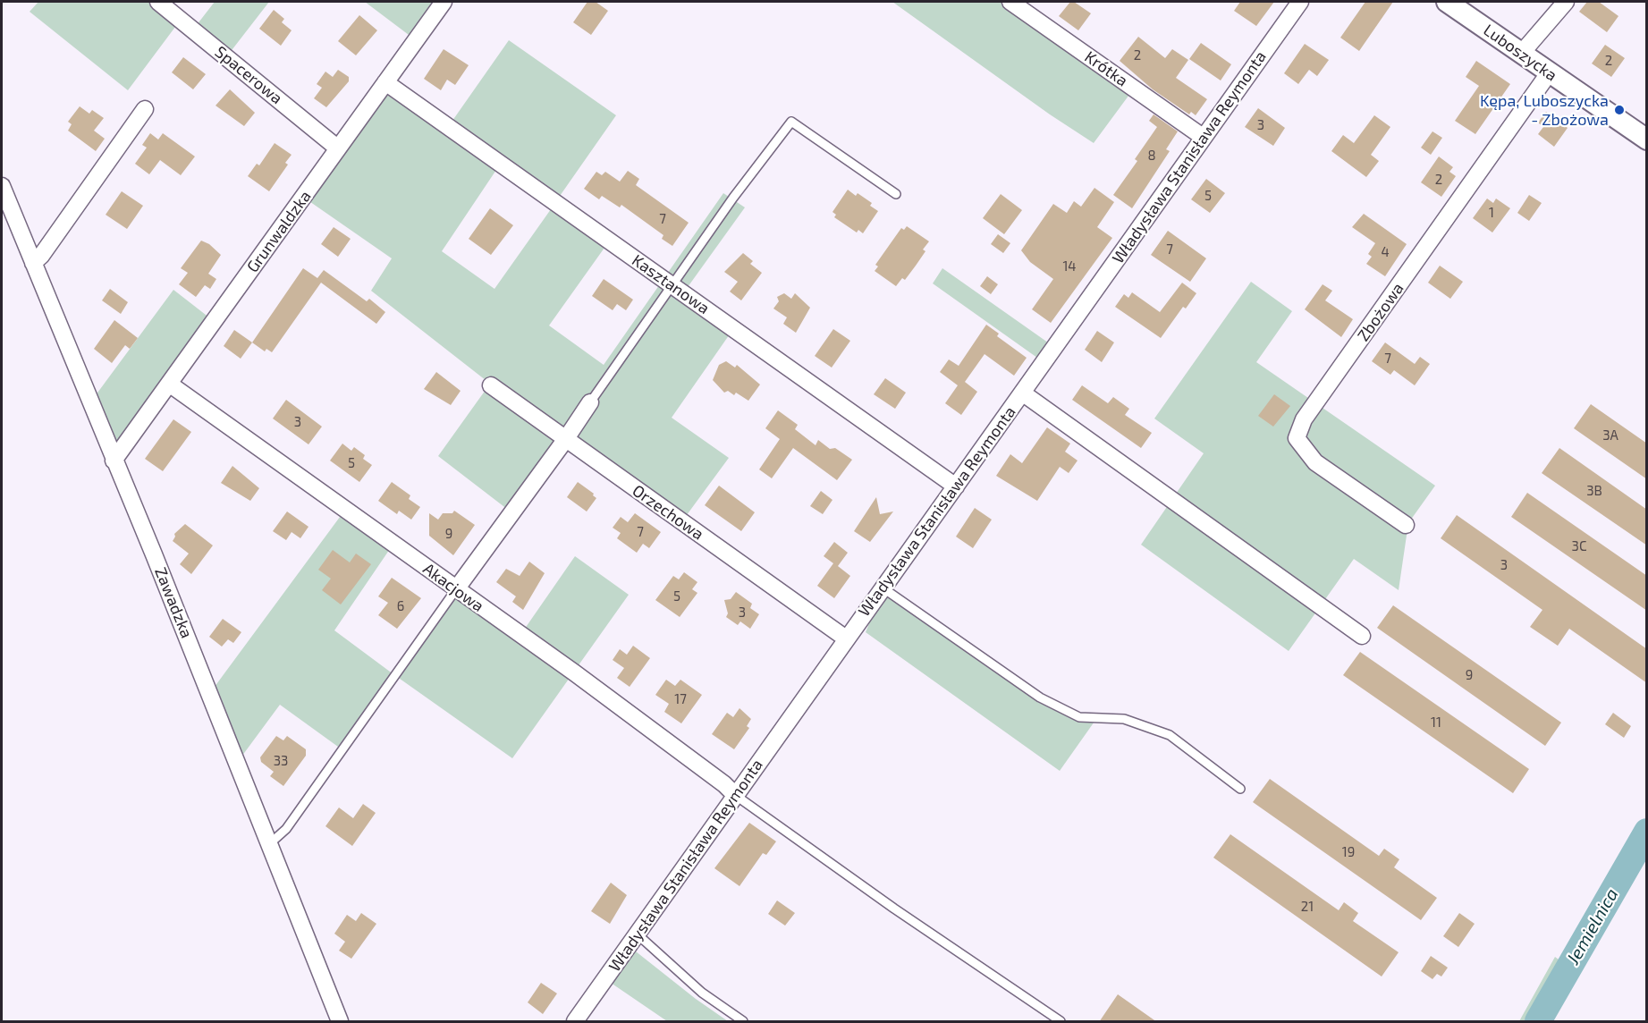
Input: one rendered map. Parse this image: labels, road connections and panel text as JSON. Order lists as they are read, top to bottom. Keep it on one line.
{"streets":{"street":["Luboszycka","Krótka","Spacerowa","Władysława Stanisława Reymonta","Grunwaldzka","Kasztanowa","Zbożowa","Orzechowa","Akacjowa","Zawadzka"]},"crossings":[["Luboszycka","Zbożowa"],["Krótka","Władysława Stanisława Reymonta"],["Spacerowa","Grunwaldzka"],["Władysława Stanisława Reymonta","Kasztanowa"],["Władysława Stanisława Reymonta","Orzechowa"],["Władysława Stanisława Reymonta","Akacjowa"],["Grunwaldzka","Kasztanowa"],["Grunwaldzka","Akacjowa"],["Grunwaldzka","Zawadzka"]],"water":["Jemielnica"],"places":["Kępa, Luboszycka - Zbożowa"],"house_numbers":["2","2","3","8","2","5","1","7","7","4","14","7","3","3A","5","3B","7","9","3C","3","5","6","3","9","17","11","33","19","21"]}
